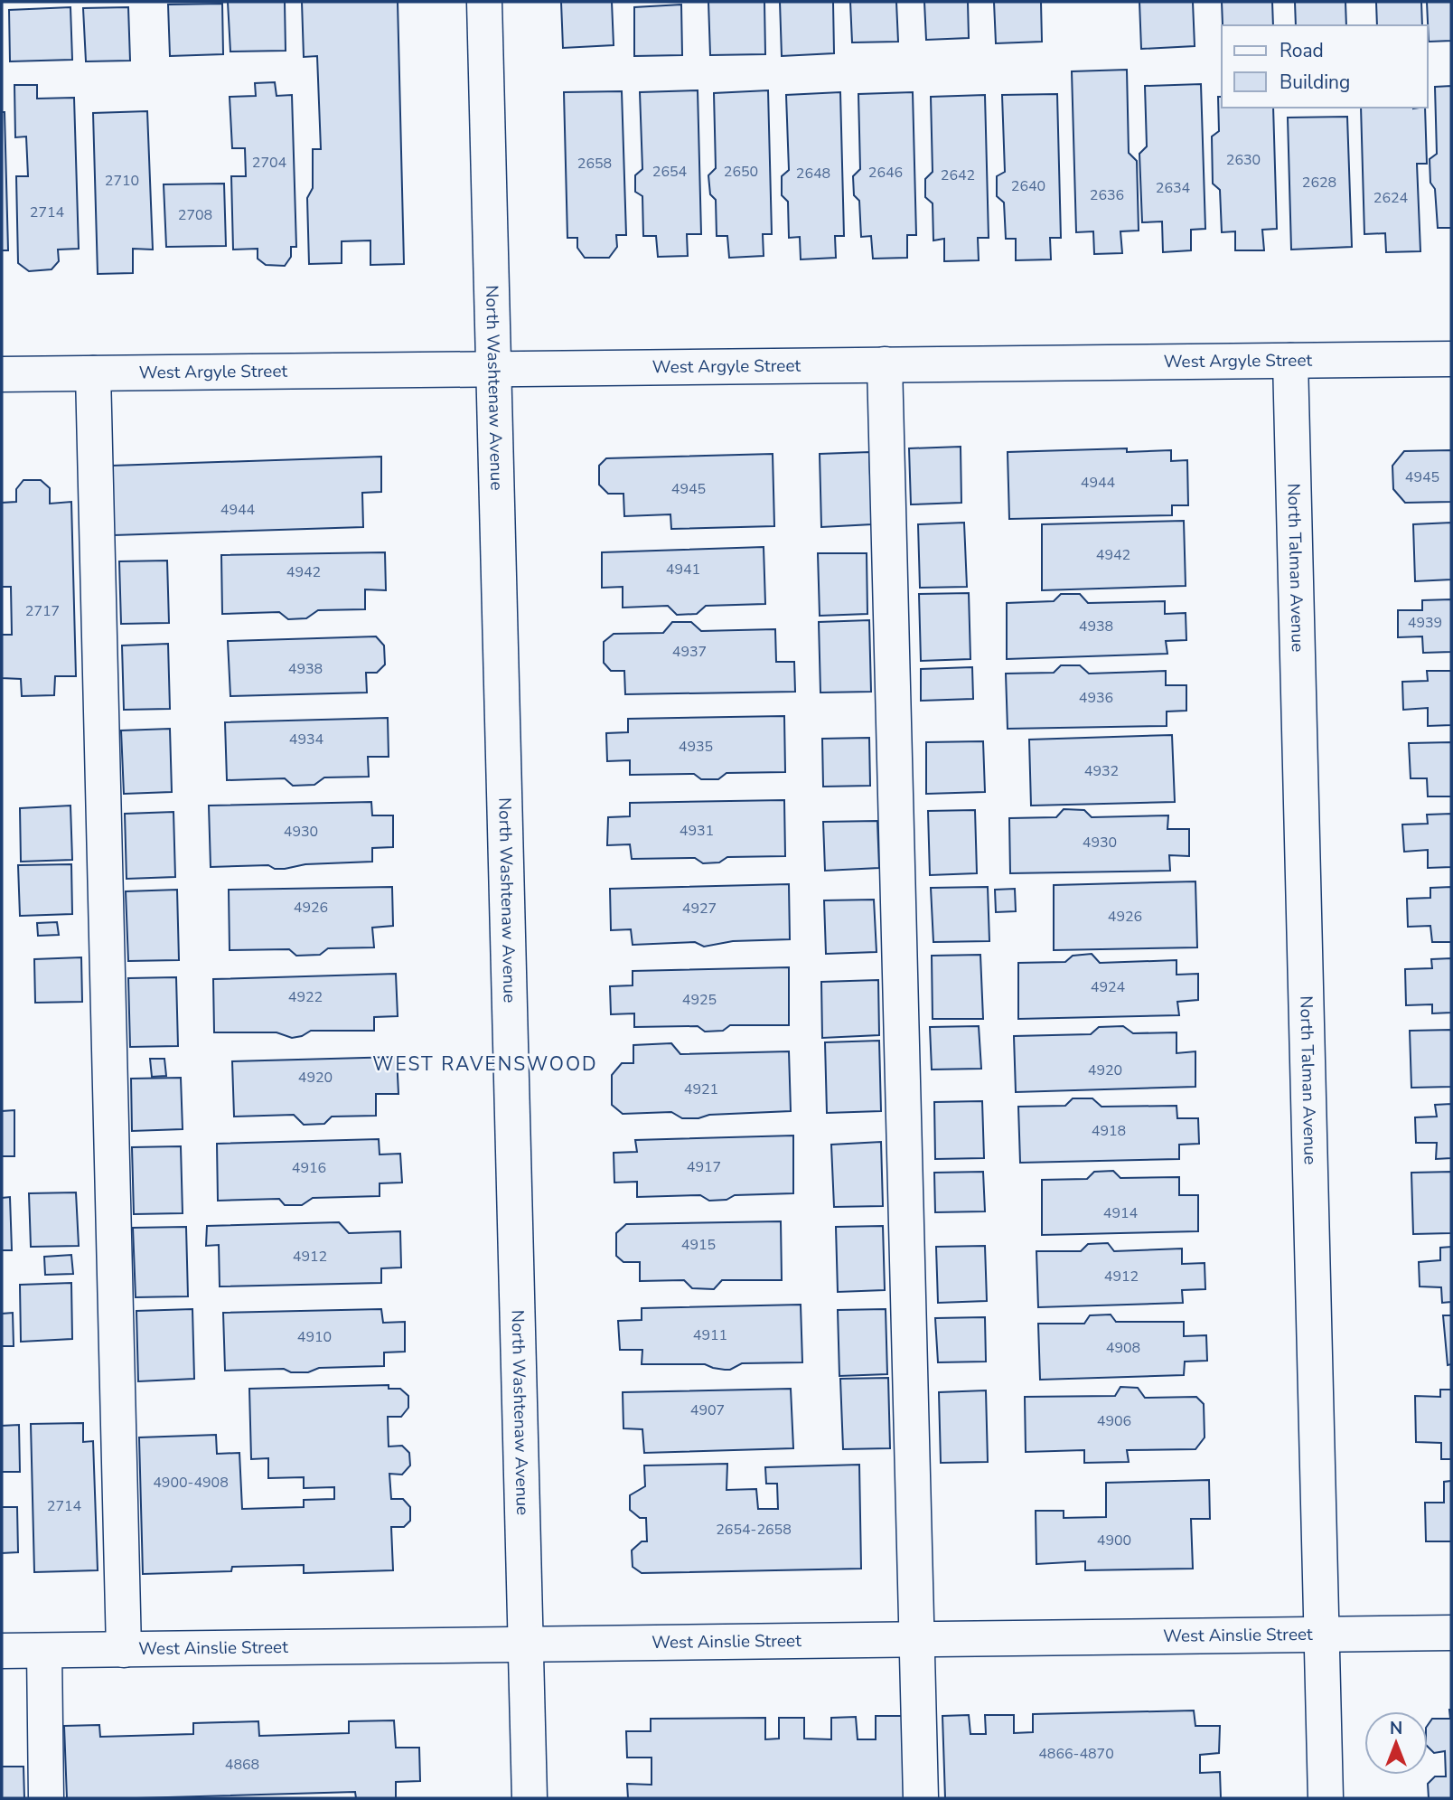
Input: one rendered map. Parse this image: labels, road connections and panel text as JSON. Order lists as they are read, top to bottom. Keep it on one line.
{"streets":{"street":["West Argyle Street","North Washtenaw Avenue","North Talman Avenue","West Ainslie Street"]},"crossings":[["West Argyle Street","North Washtenaw Avenue"],["West Argyle Street","North Talman Avenue"],["North Washtenaw Avenue","West Ainslie Street"],["North Talman Avenue","West Ainslie Street"]],"districts":["WEST RAVENSWOOD"],"house_numbers":["2630","2704","2658","2654","2650","2646","2648","2642","2710","2628","2640","2634","2636","2624","2714","2708","4945","4944","4945","4944","4942","4941","4942","2717","4939","4938","4937","4938","4936","4934","4935","4932","4931","4930","4930","4926","4927","4926","4924","4922","4925","4920","4920","4921","4918","4917","4916","4914","4915","4912","4912","4911","4910","4908","4907","4906","4900-4908","2714","2654-2658","4900","4866-4870","4868"],"legend":["Road","Building"],"north":"top"}
